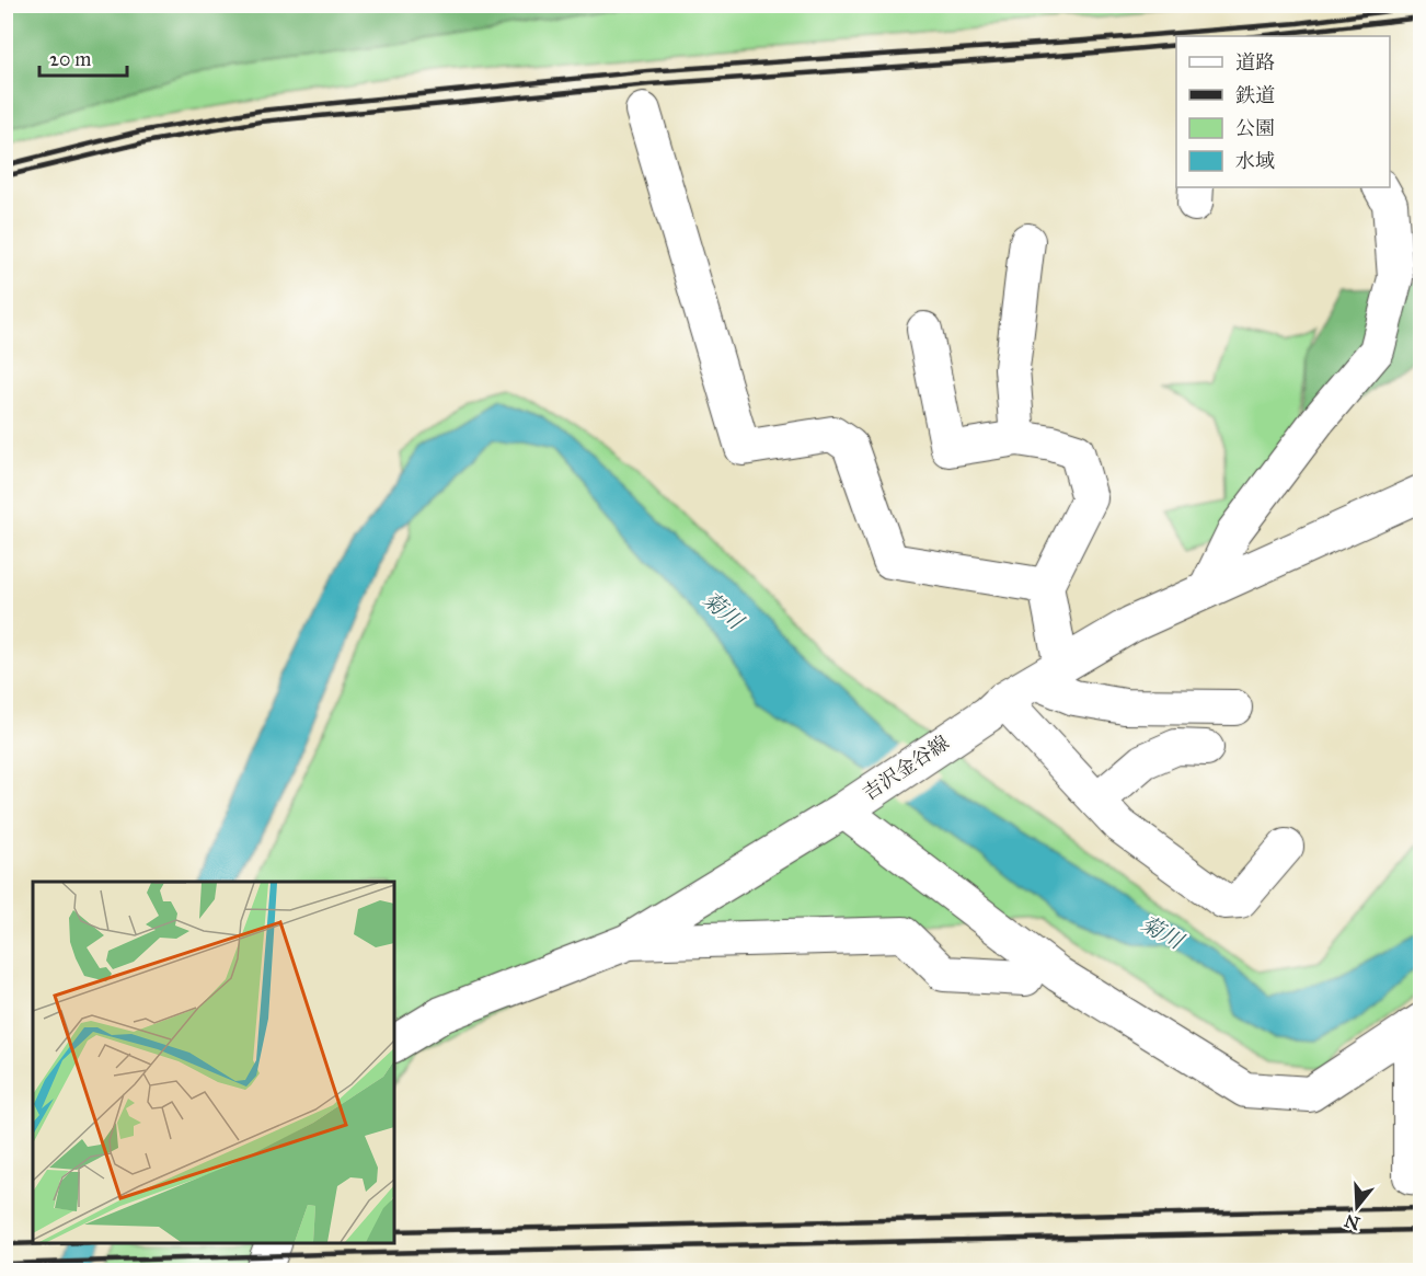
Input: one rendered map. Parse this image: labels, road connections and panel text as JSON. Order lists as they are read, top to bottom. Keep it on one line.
{"streets":{"main road":["吉沢金谷線"]},"water":["菊川"],"legend":["道路","鉄道","公園","水域"],"scale_bar":"20 m","north":"bottom"}
